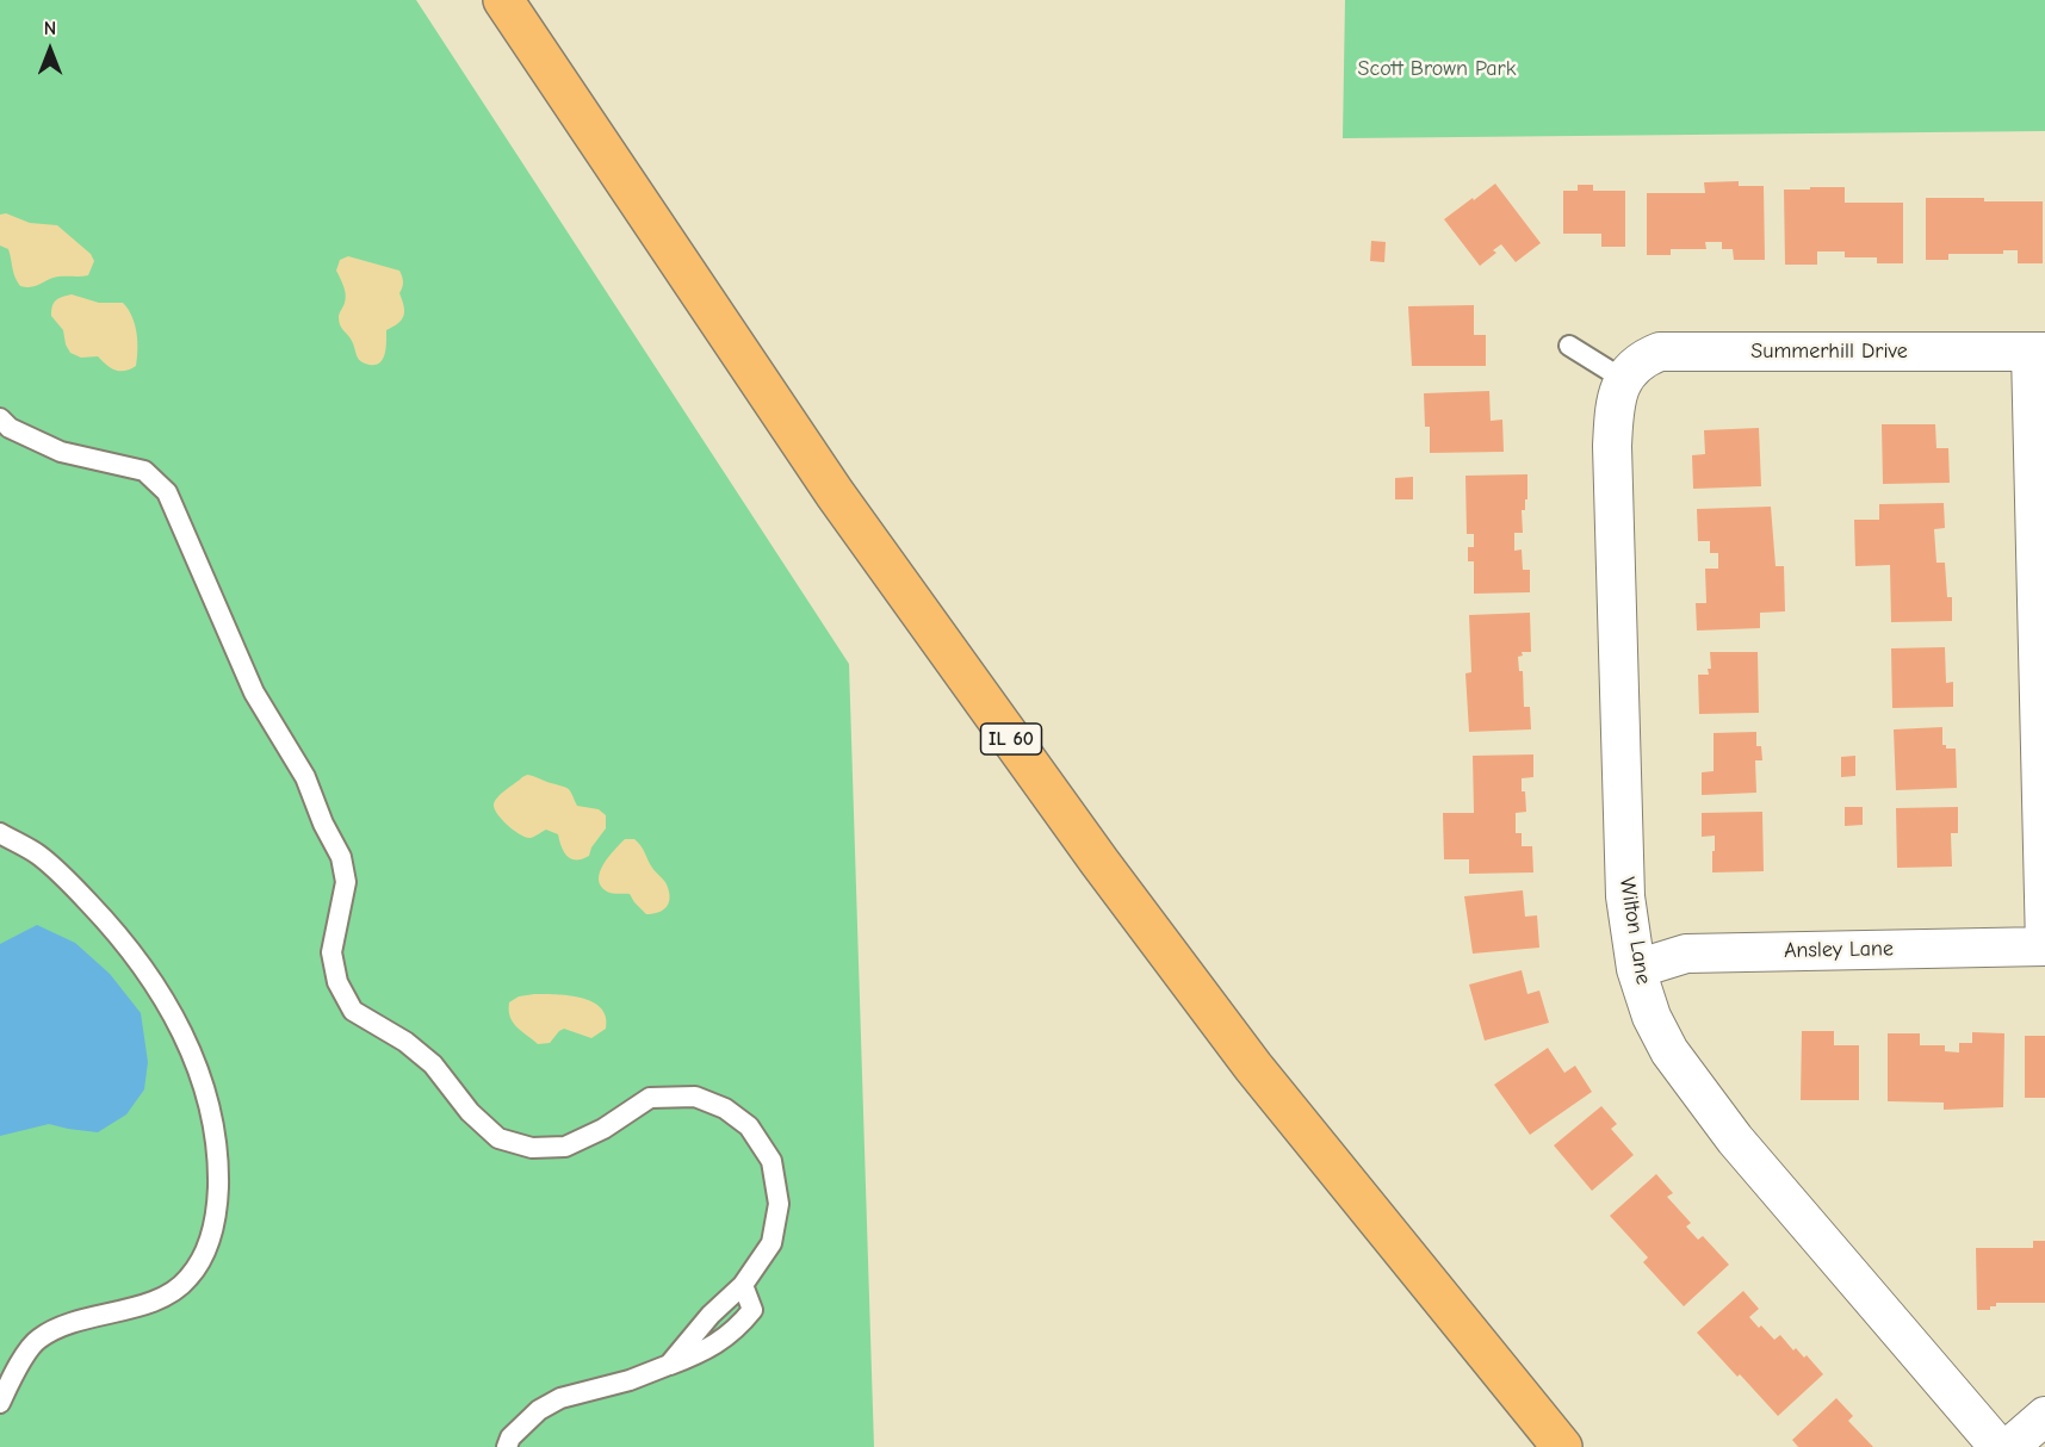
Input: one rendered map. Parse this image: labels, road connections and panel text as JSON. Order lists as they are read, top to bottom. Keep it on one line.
{"streets":{"main road":["IL 60"],"street":["Summerhill Drive","Wilton Lane","Ansley Lane"]},"crossings":[["Summerhill Drive","Wilton Lane"],["Wilton Lane","Ansley Lane"]],"parks":["Scott Brown Park"],"north":"top"}
